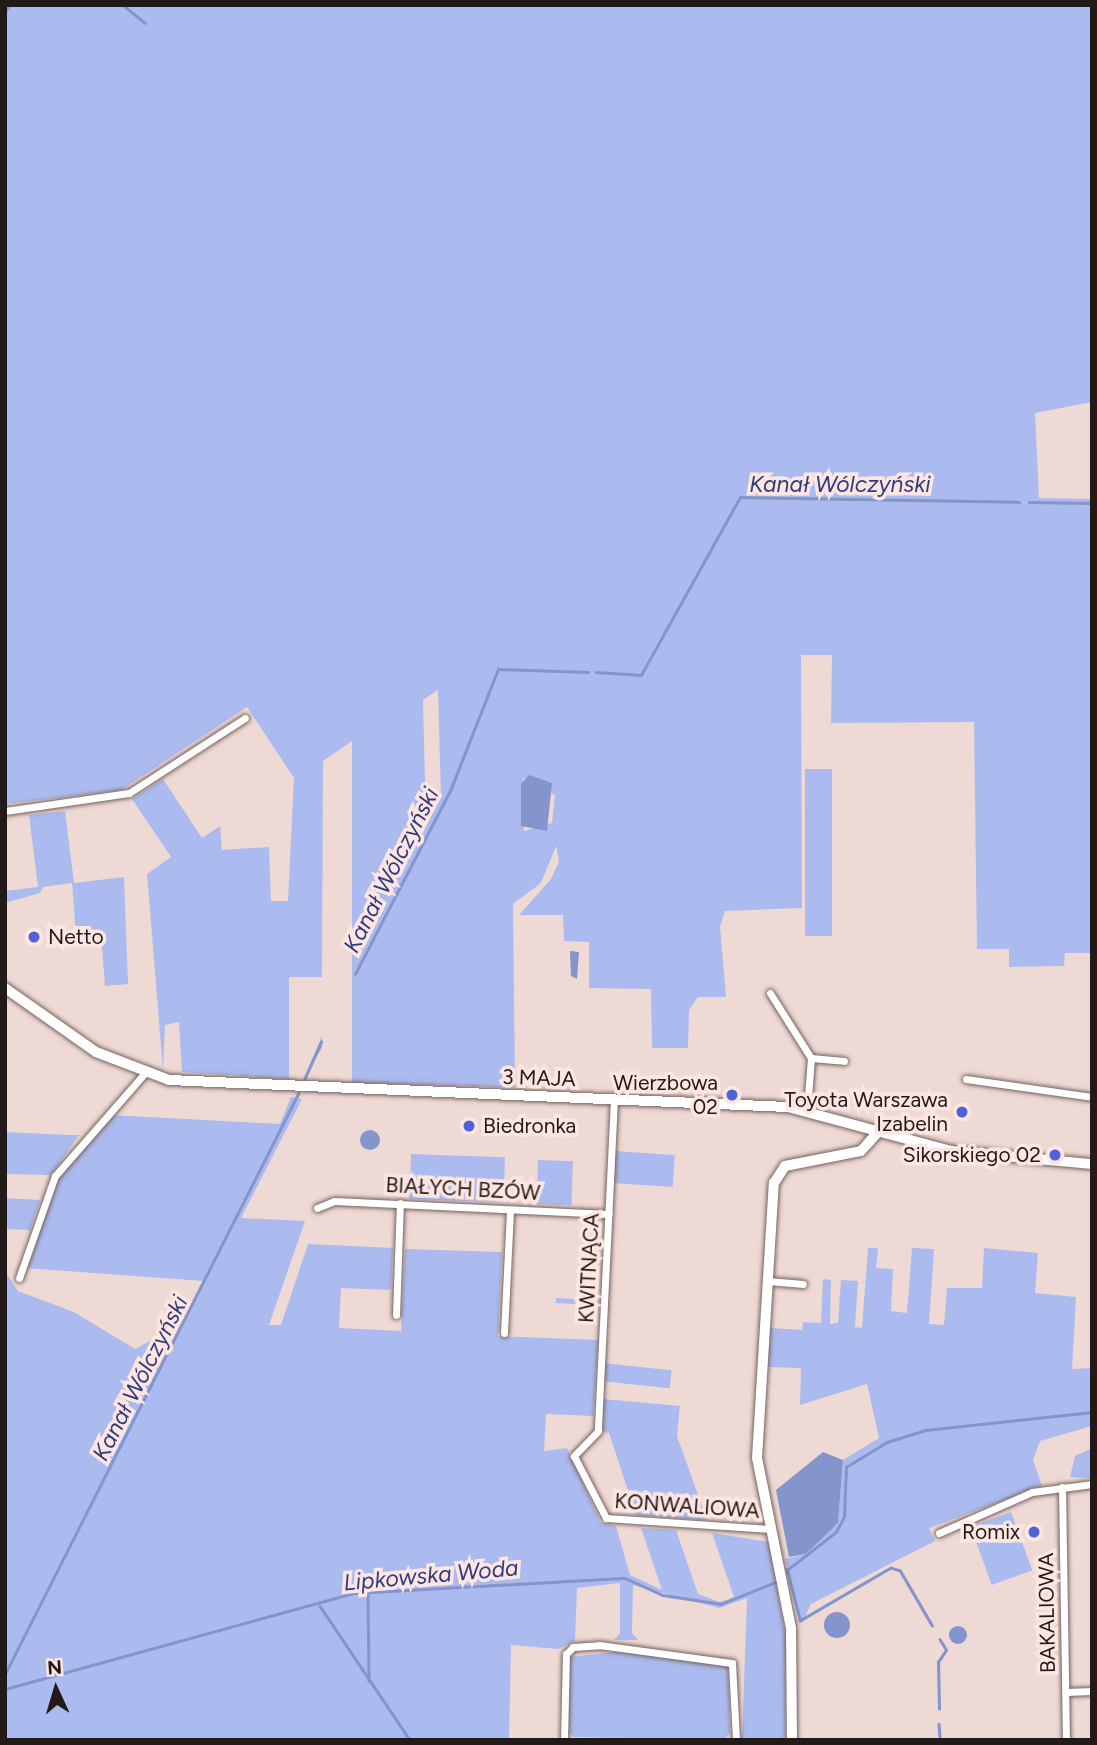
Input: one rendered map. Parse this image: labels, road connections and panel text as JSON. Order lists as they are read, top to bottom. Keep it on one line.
{"streets":{"street":["3 MAJA","BIAŁYCH BZÓW","KWITNĄCA","KONWALIOWA","BAKALIOWA"]},"crossings":[["3 MAJA","KWITNĄCA"],["BIAŁYCH BZÓW","KWITNĄCA"],["KWITNĄCA","KONWALIOWA"]],"water":["Kanał Wólczyński","Lipkowska Woda"],"places":["Netto","Wierzbowa 02","Toyota Warszawa Izabelin","Biedronka","Sikorskiego 02","Romix"],"north":"top"}
